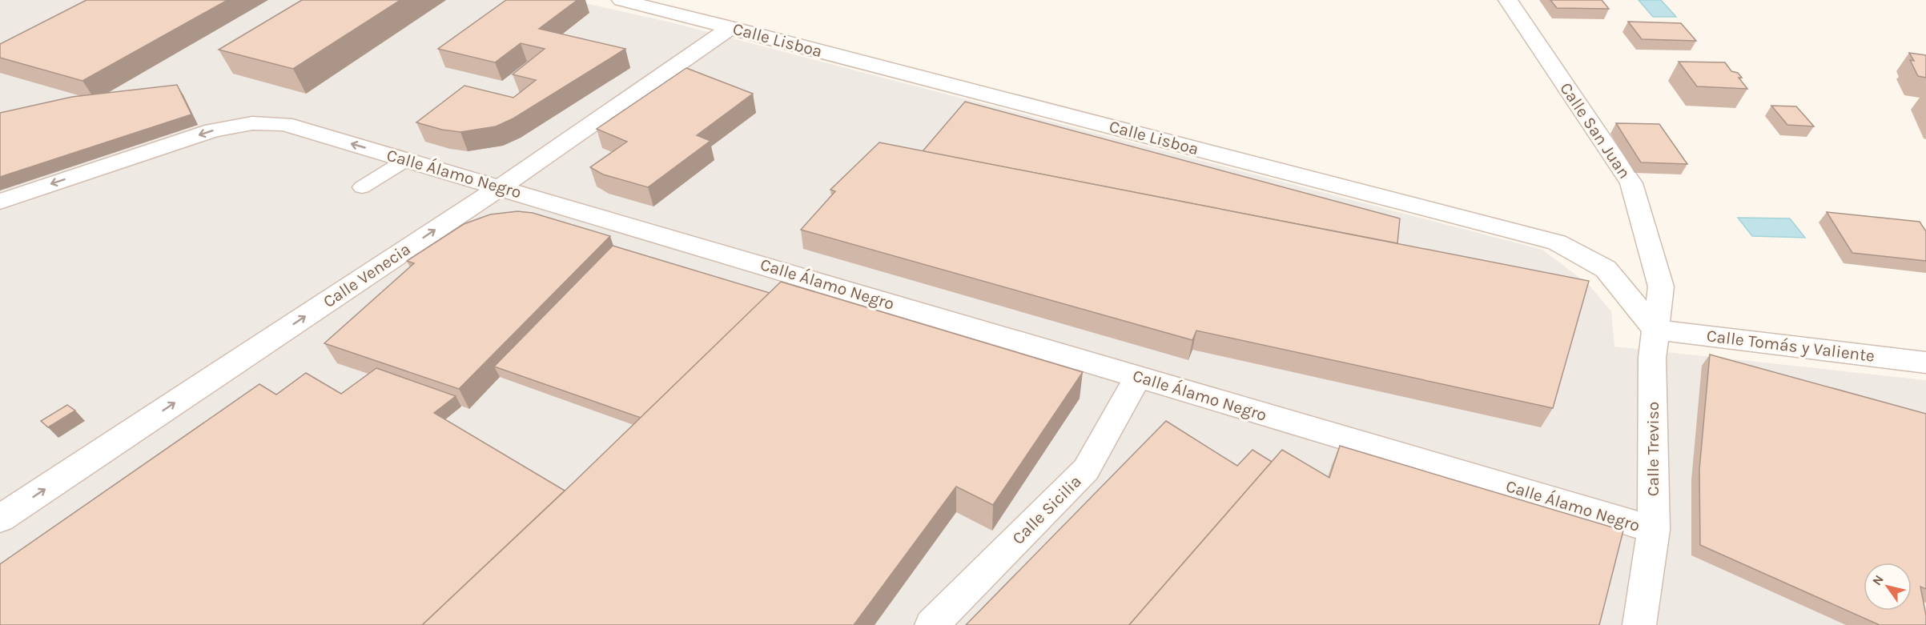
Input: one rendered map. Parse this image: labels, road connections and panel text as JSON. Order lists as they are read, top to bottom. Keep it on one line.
{"streets":{"street":["Calle Lisboa","Calle San Juan","Calle Álamo Negro","Calle Venecia","Calle Tomás y Valiente","Calle Treviso","Calle Sicilia"]},"crossings":[["Calle Lisboa","Calle San Juan"],["Calle Lisboa","Calle Venecia"],["Calle Lisboa","Calle Tomás y Valiente"],["Calle Lisboa","Calle Treviso"],["Calle San Juan","Calle Tomás y Valiente"],["Calle San Juan","Calle Treviso"],["Calle Álamo Negro","Calle Venecia"],["Calle Álamo Negro","Calle Treviso"],["Calle Álamo Negro","Calle Sicilia"],["Calle Tomás y Valiente","Calle Treviso"]],"one_way":["Calle Venecia"],"north":"top left"}
